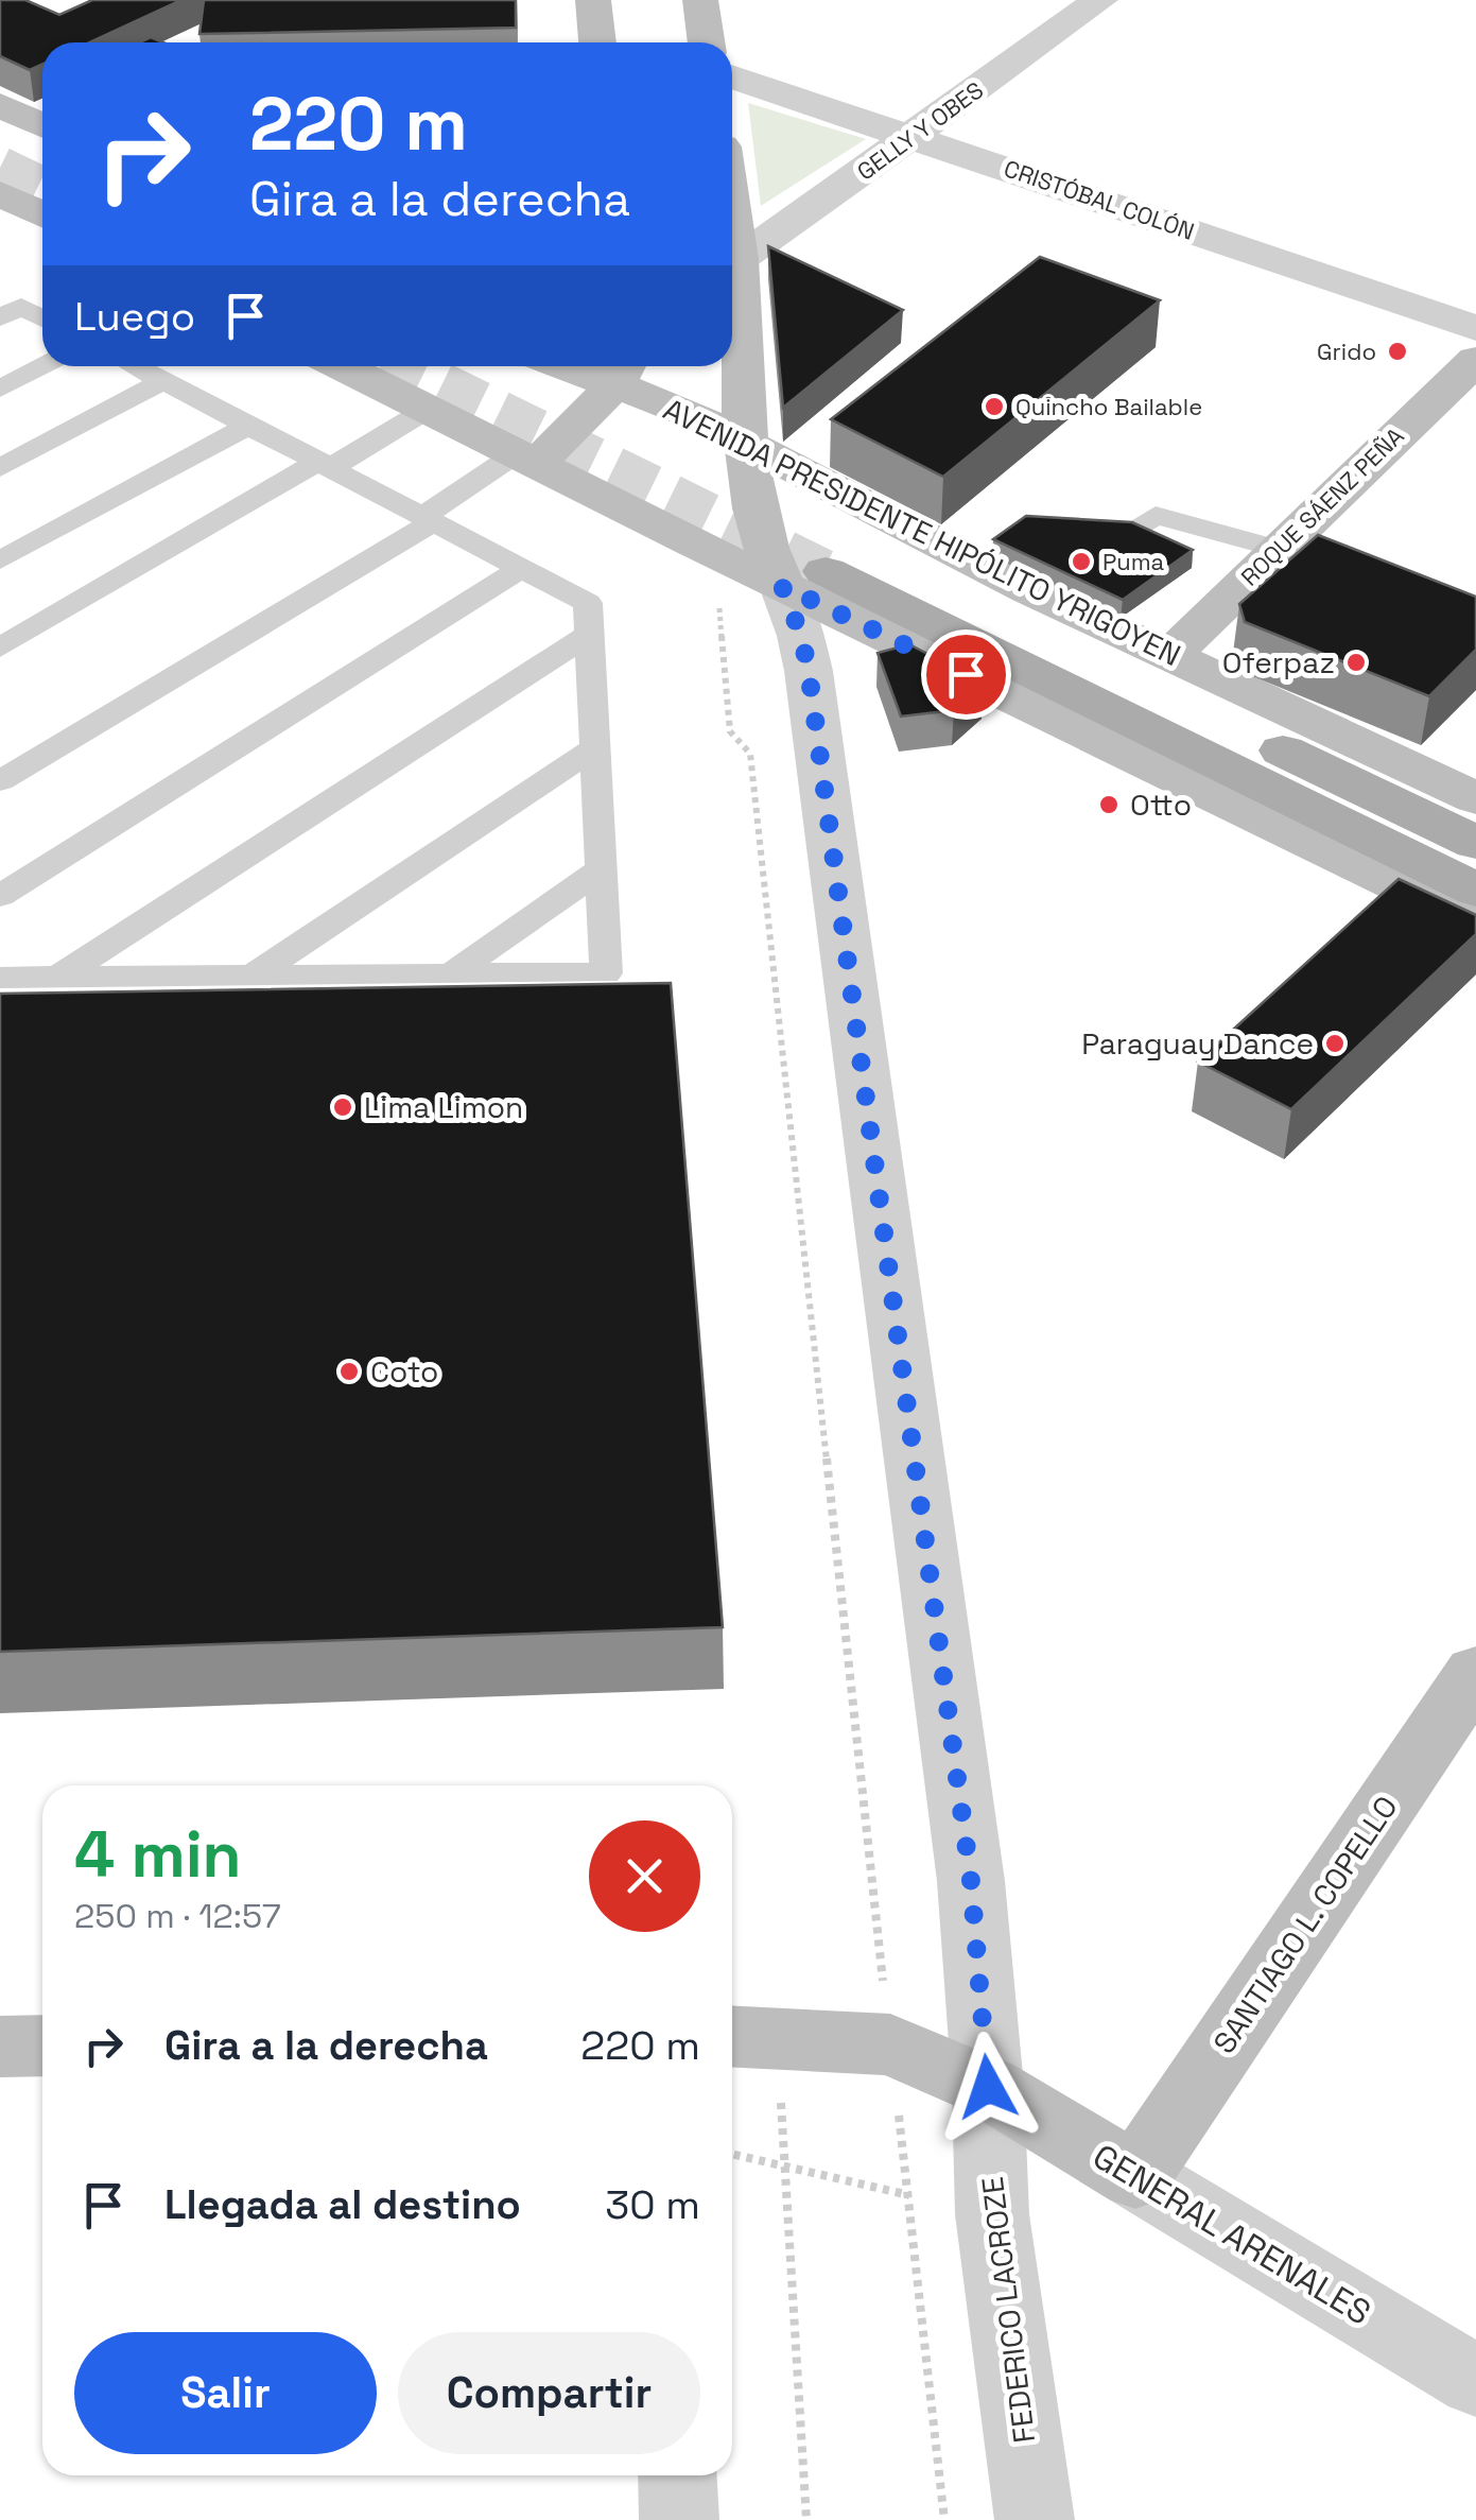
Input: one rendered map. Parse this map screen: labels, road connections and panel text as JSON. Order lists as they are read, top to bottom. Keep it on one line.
{"streets":{"main road":["AVENIDA PRESIDENTE HIPÓLITO YRIGOYEN"],"street":["GELLY Y OBES","CRISTÓBAL COLÓN","ROQUE SÁENZ PEÑA","SANTIAGO L. COPELLO","GENERAL ARENALES","FEDERICO LACROZE"]},"crossings":[["GELLY Y OBES","CRISTÓBAL COLÓN"],["ROQUE SÁENZ PEÑA","AVENIDA PRESIDENTE HIPÓLITO YRIGOYEN"],["AVENIDA PRESIDENTE HIPÓLITO YRIGOYEN","FEDERICO LACROZE"],["SANTIAGO L. COPELLO","GENERAL ARENALES"],["GENERAL ARENALES","FEDERICO LACROZE"]],"places":["Grido","Quincho Bailable","Puma","Oferpaz","Otto","Paraguay Dance","Lima Limon","Coto"],"page":{"turn":["220 m","Gira a la derecha"],"then":"Luego","heading":["4 min","250 m · 12:57"],"list":[{"name":"Gira a la derecha","value":"220 m"},{"name":"Llegada al destino","value":"30 m"}],"buttons":["Salir","Compartir"]}}
